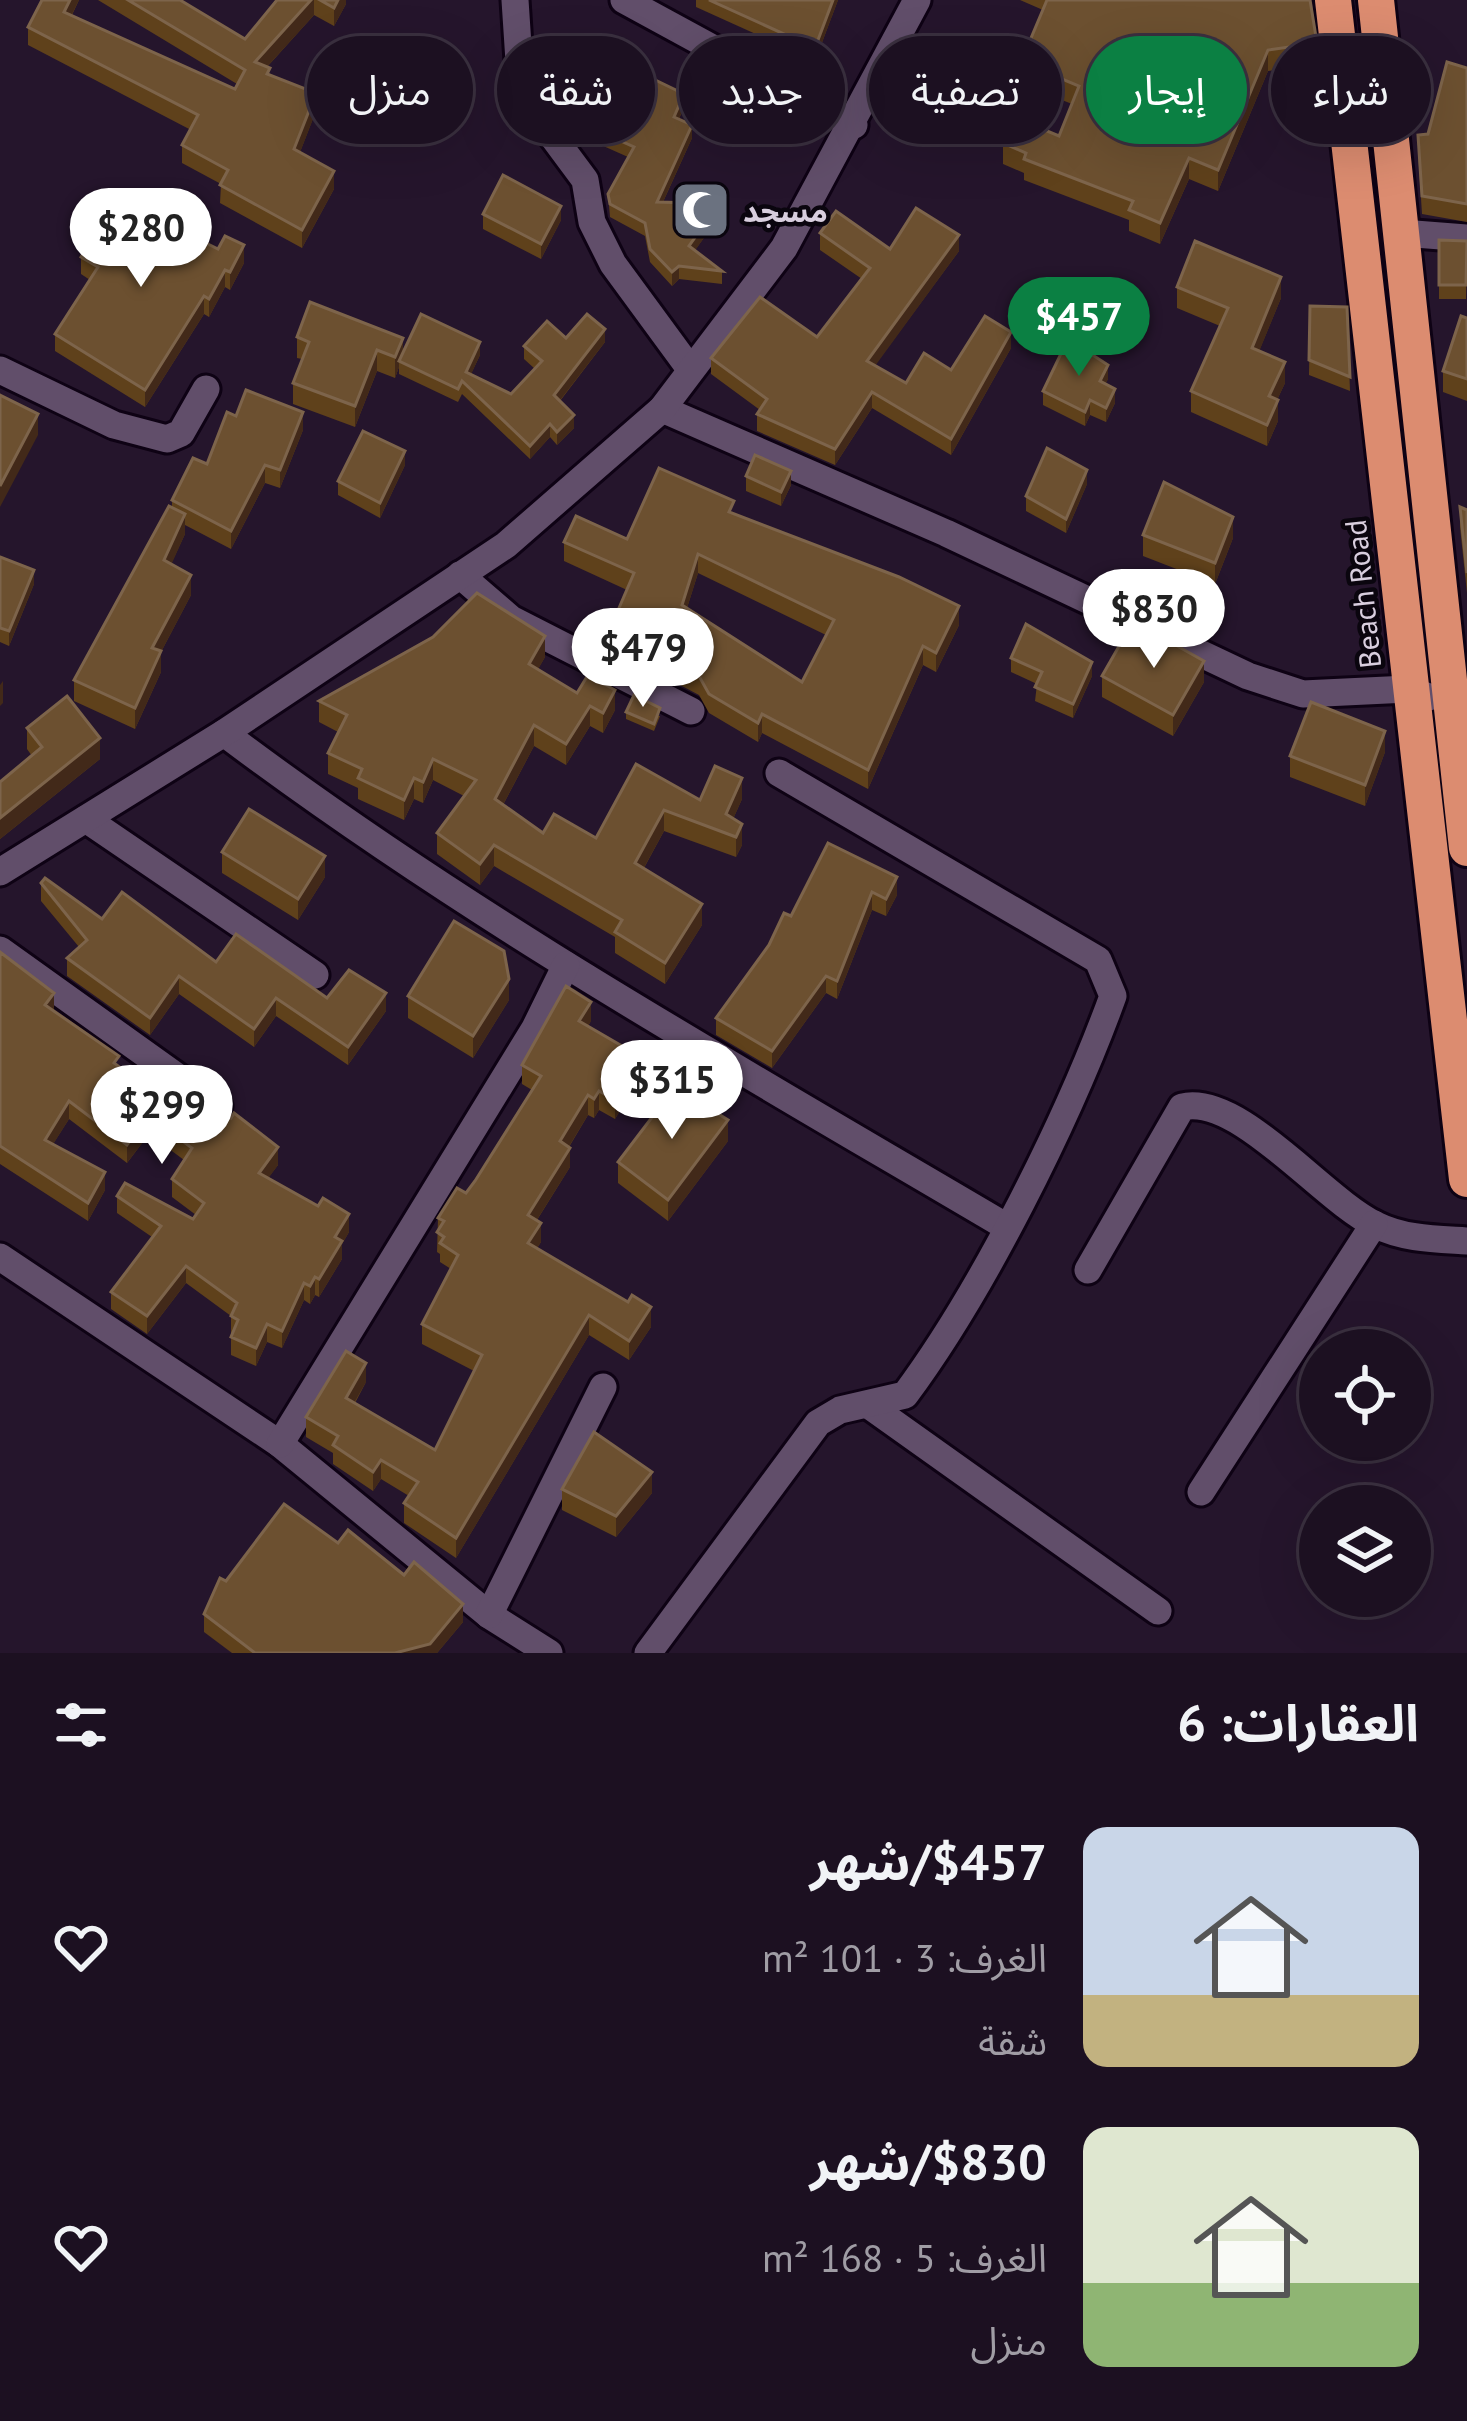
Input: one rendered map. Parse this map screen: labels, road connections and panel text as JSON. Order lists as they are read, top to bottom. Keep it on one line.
{"streets":{"highway":["Beach Road"]},"places":{"mosque":["مسجد"]},"page":{"chip":["شراء","إيجار","تصفية","جديد","شقة","منزل"],"price":["$280","$457","$830","$479","$315","$299"],"heading":"العقارات: 6","list":[{"name":"$457/شهر","note":"الغرف: 3 · 101 m² · شقة"},{"name":"$830/شهر","note":"الغرف: 5 · 168 m² · منزل"}]}}
